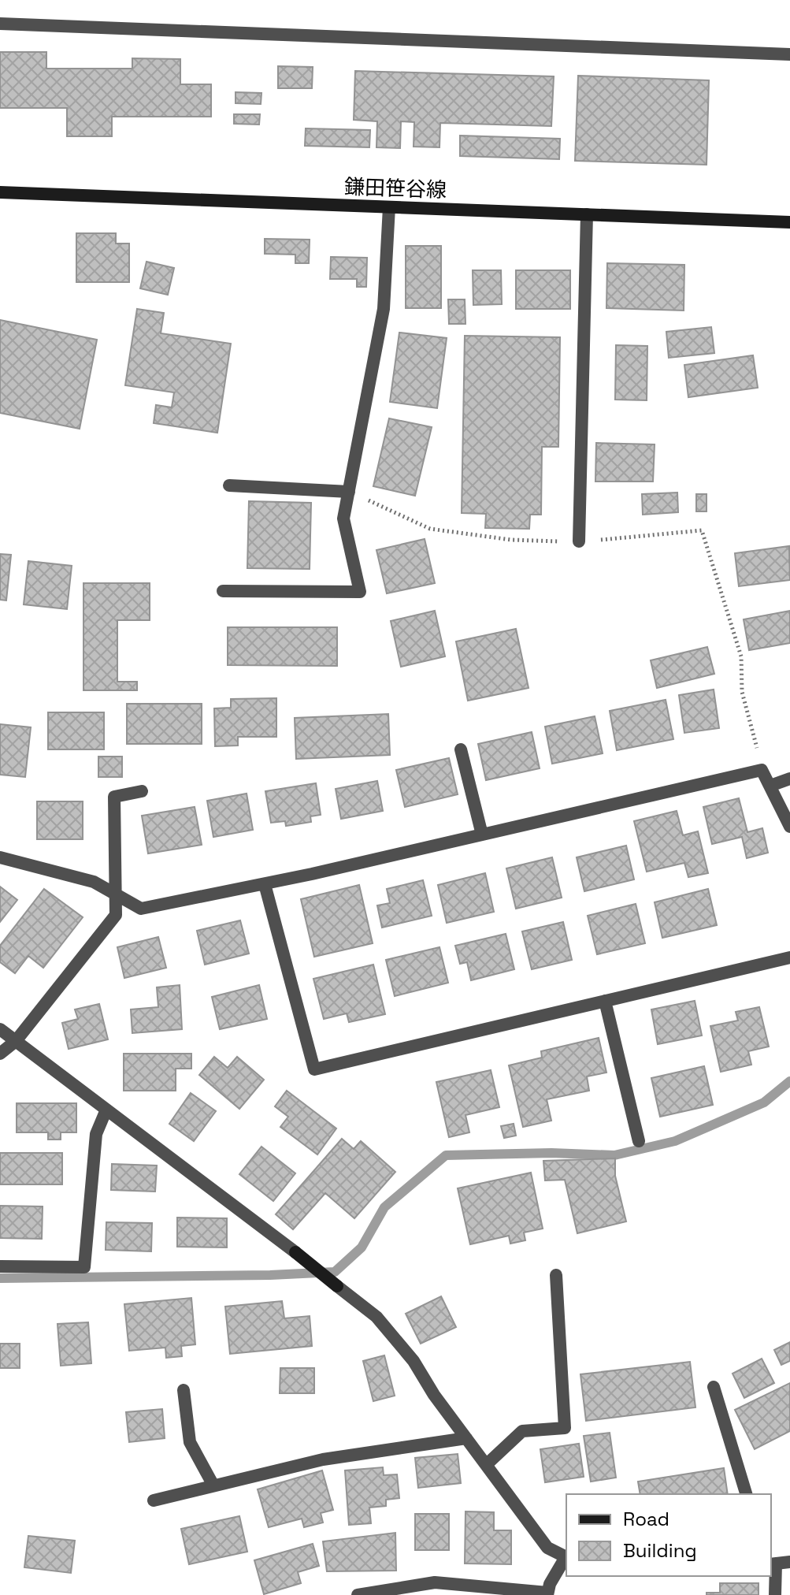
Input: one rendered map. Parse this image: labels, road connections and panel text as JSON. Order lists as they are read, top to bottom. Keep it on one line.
{"streets":{"street":["鎌田笹谷線"]},"legend":["Road","Building"]}
